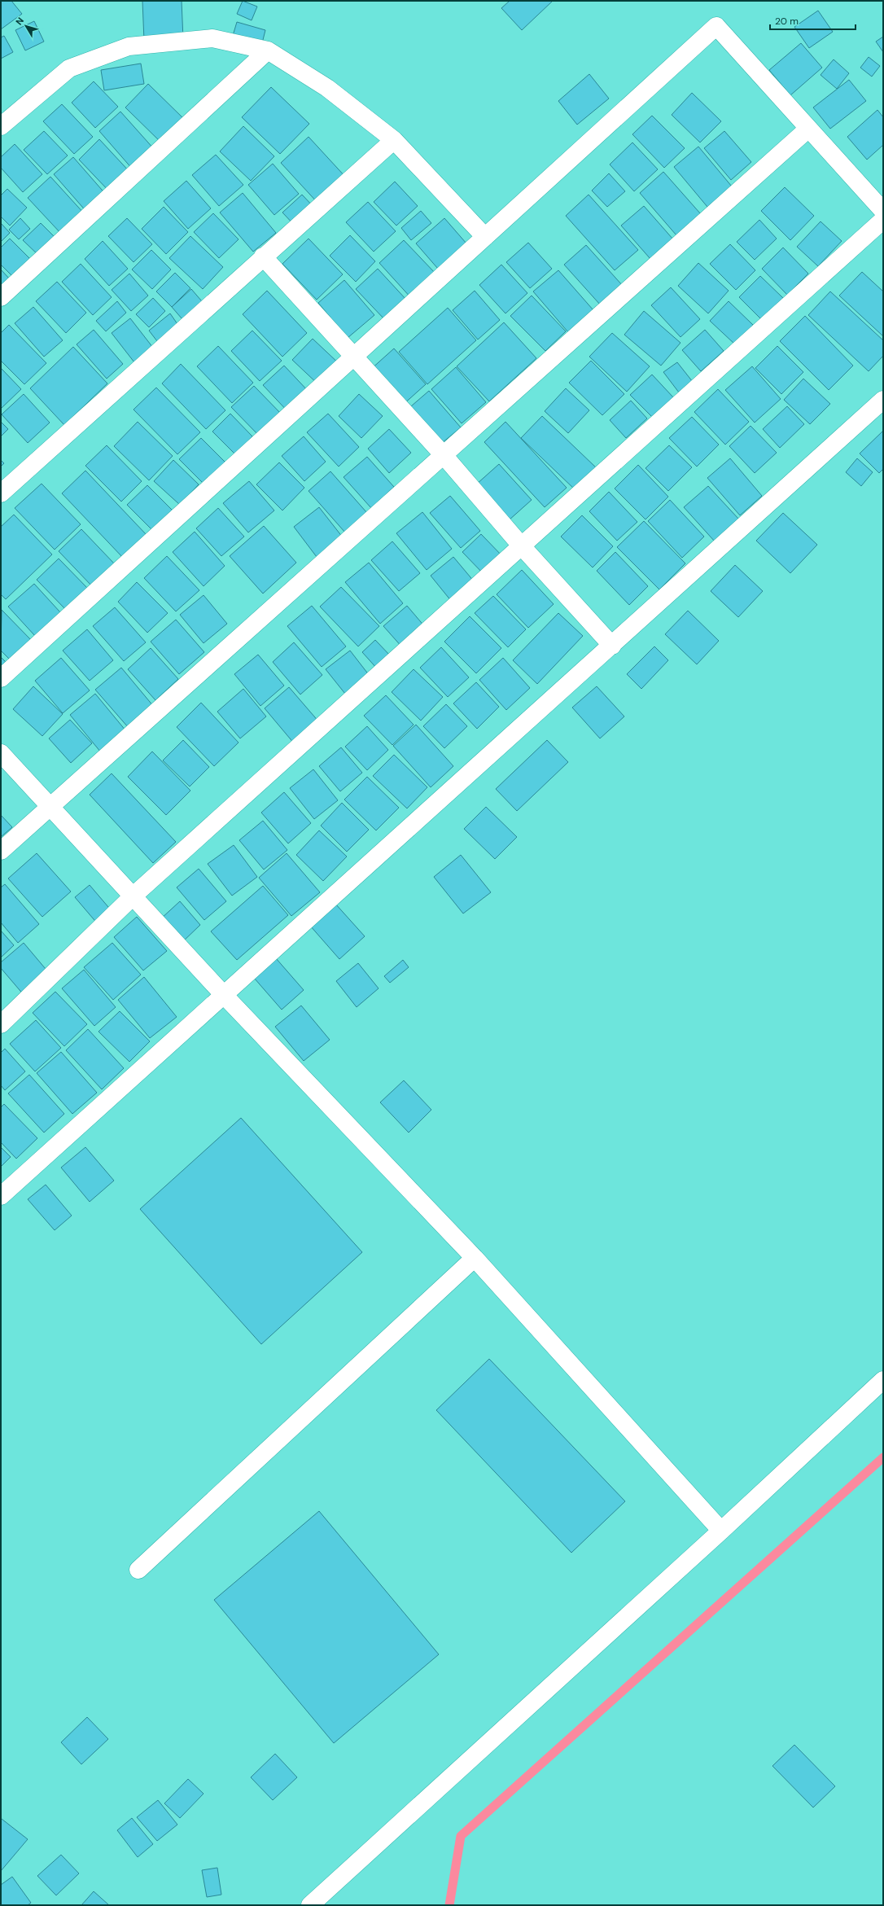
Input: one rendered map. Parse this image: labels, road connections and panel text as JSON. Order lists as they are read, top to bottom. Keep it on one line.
{"scale_bar":"20 m","north":"top left"}
